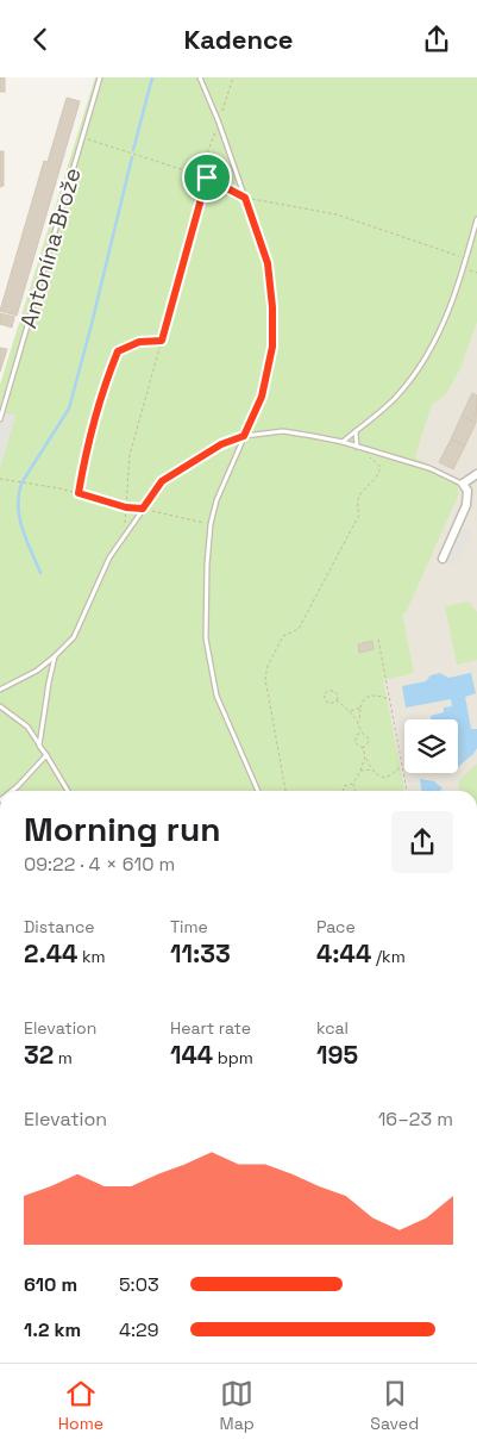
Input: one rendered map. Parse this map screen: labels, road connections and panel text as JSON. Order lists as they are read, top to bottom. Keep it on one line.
{"streets":{"lane":["Antonína Brože"]},"page":{"header":"Kadence","heading":["Morning run","09:22 · 4 × 610 m"],"stats":[["Distance","2.44 km"],["Time","11:33"],["Pace","4:44 /km"],["Elevation","32 m"],["Heart rate","144 bpm"],["kcal","195"]],"chart":["Elevation","16–23 m"],"list":[{"name":"610 m","note":"5:03"},{"name":"1.2 km","note":"4:29"}],"tabs":["Home","Map","Saved"]}}
